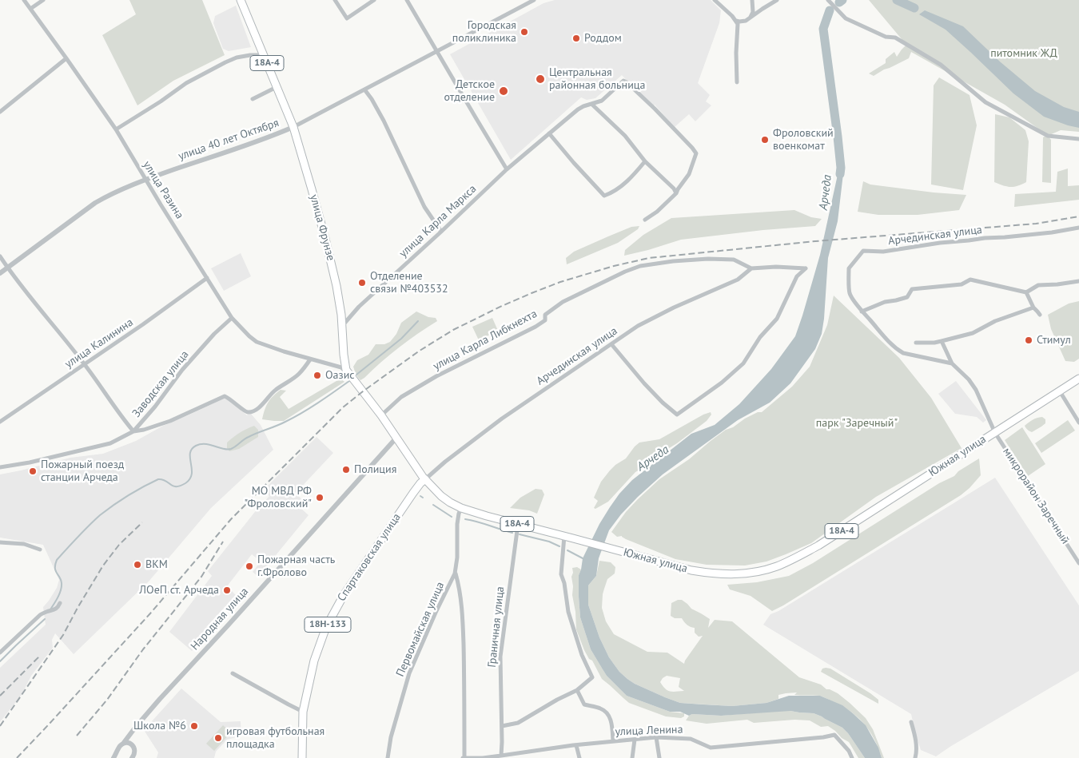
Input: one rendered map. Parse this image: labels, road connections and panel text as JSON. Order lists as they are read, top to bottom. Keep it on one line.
{"streets":{"main road":["18А-4","улица Фрунзе","Южная улица","Спартаковская улица","18Н-133"],"street":["улица 40 лет Октября","улица Разина","улица Карла Маркса","Арчединская улица","улица Карла Либкнехта","улица Калинина","Заводская улица","микрорайон Заречный","Народная улица","Граничная улица","Первомайская улица","улица Ленина"]},"crossings":[["18А-4","Арчединская улица"],["18А-4","Южная улица"],["18А-4","микрорайон Заречный"],["улица 40 лет Октября","улица Разина"],["улица 40 лет Октября","улица Фрунзе"],["улица Разина","улица Фрунзе"],["улица Разина","улица Калинина"],["улица Разина","Заводская улица"],["улица Разина","Южная улица"],["улица Карла Маркса","улица Фрунзе"],["улица Фрунзе","Южная улица"],["Арчединская улица","улица Карла Либкнехта"],["Арчединская улица","Южная улица"],["Арчединская улица","микрорайон Заречный"],["Арчединская улица","Спартаковская улица"],["улица Карла Либкнехта","Южная улица"],["Южная улица","микрорайон Заречный"],["Южная улица","Спартаковская улица"],["Южная улица","Народная улица"],["Южная улица","Граничная улица"],["Южная улица","Первомайская улица"],["Граничная улица","улица Ленина"]],"water":["Арчеда"],"parks":["питомник ЖД","парк \"Заречный\""],"places":["Городская поликлиника","Роддом","Центральная районная больница","Детское отделение","Фроловский военкомат","Отделение связи №403532","Стимул","Оазис","Полиция","Пожарный поезд станции Арчеда","МО МВД РФ \"Фроловский\"","ВКМ","Пожарная часть г.Фролово","ЛОеП ст. Арчеда","Школа №6","игровая футбольная площадка"]}
